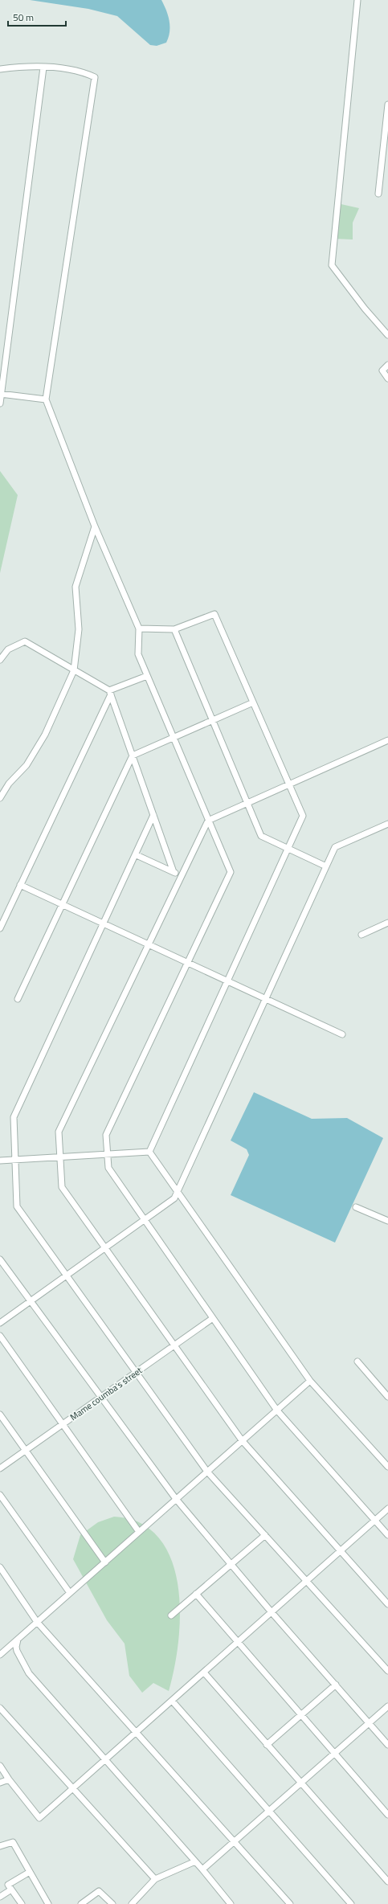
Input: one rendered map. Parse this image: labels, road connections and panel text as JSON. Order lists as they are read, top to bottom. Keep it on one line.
{"streets":{"street":["Mame coumba's street"]},"scale_bar":"50 m"}
